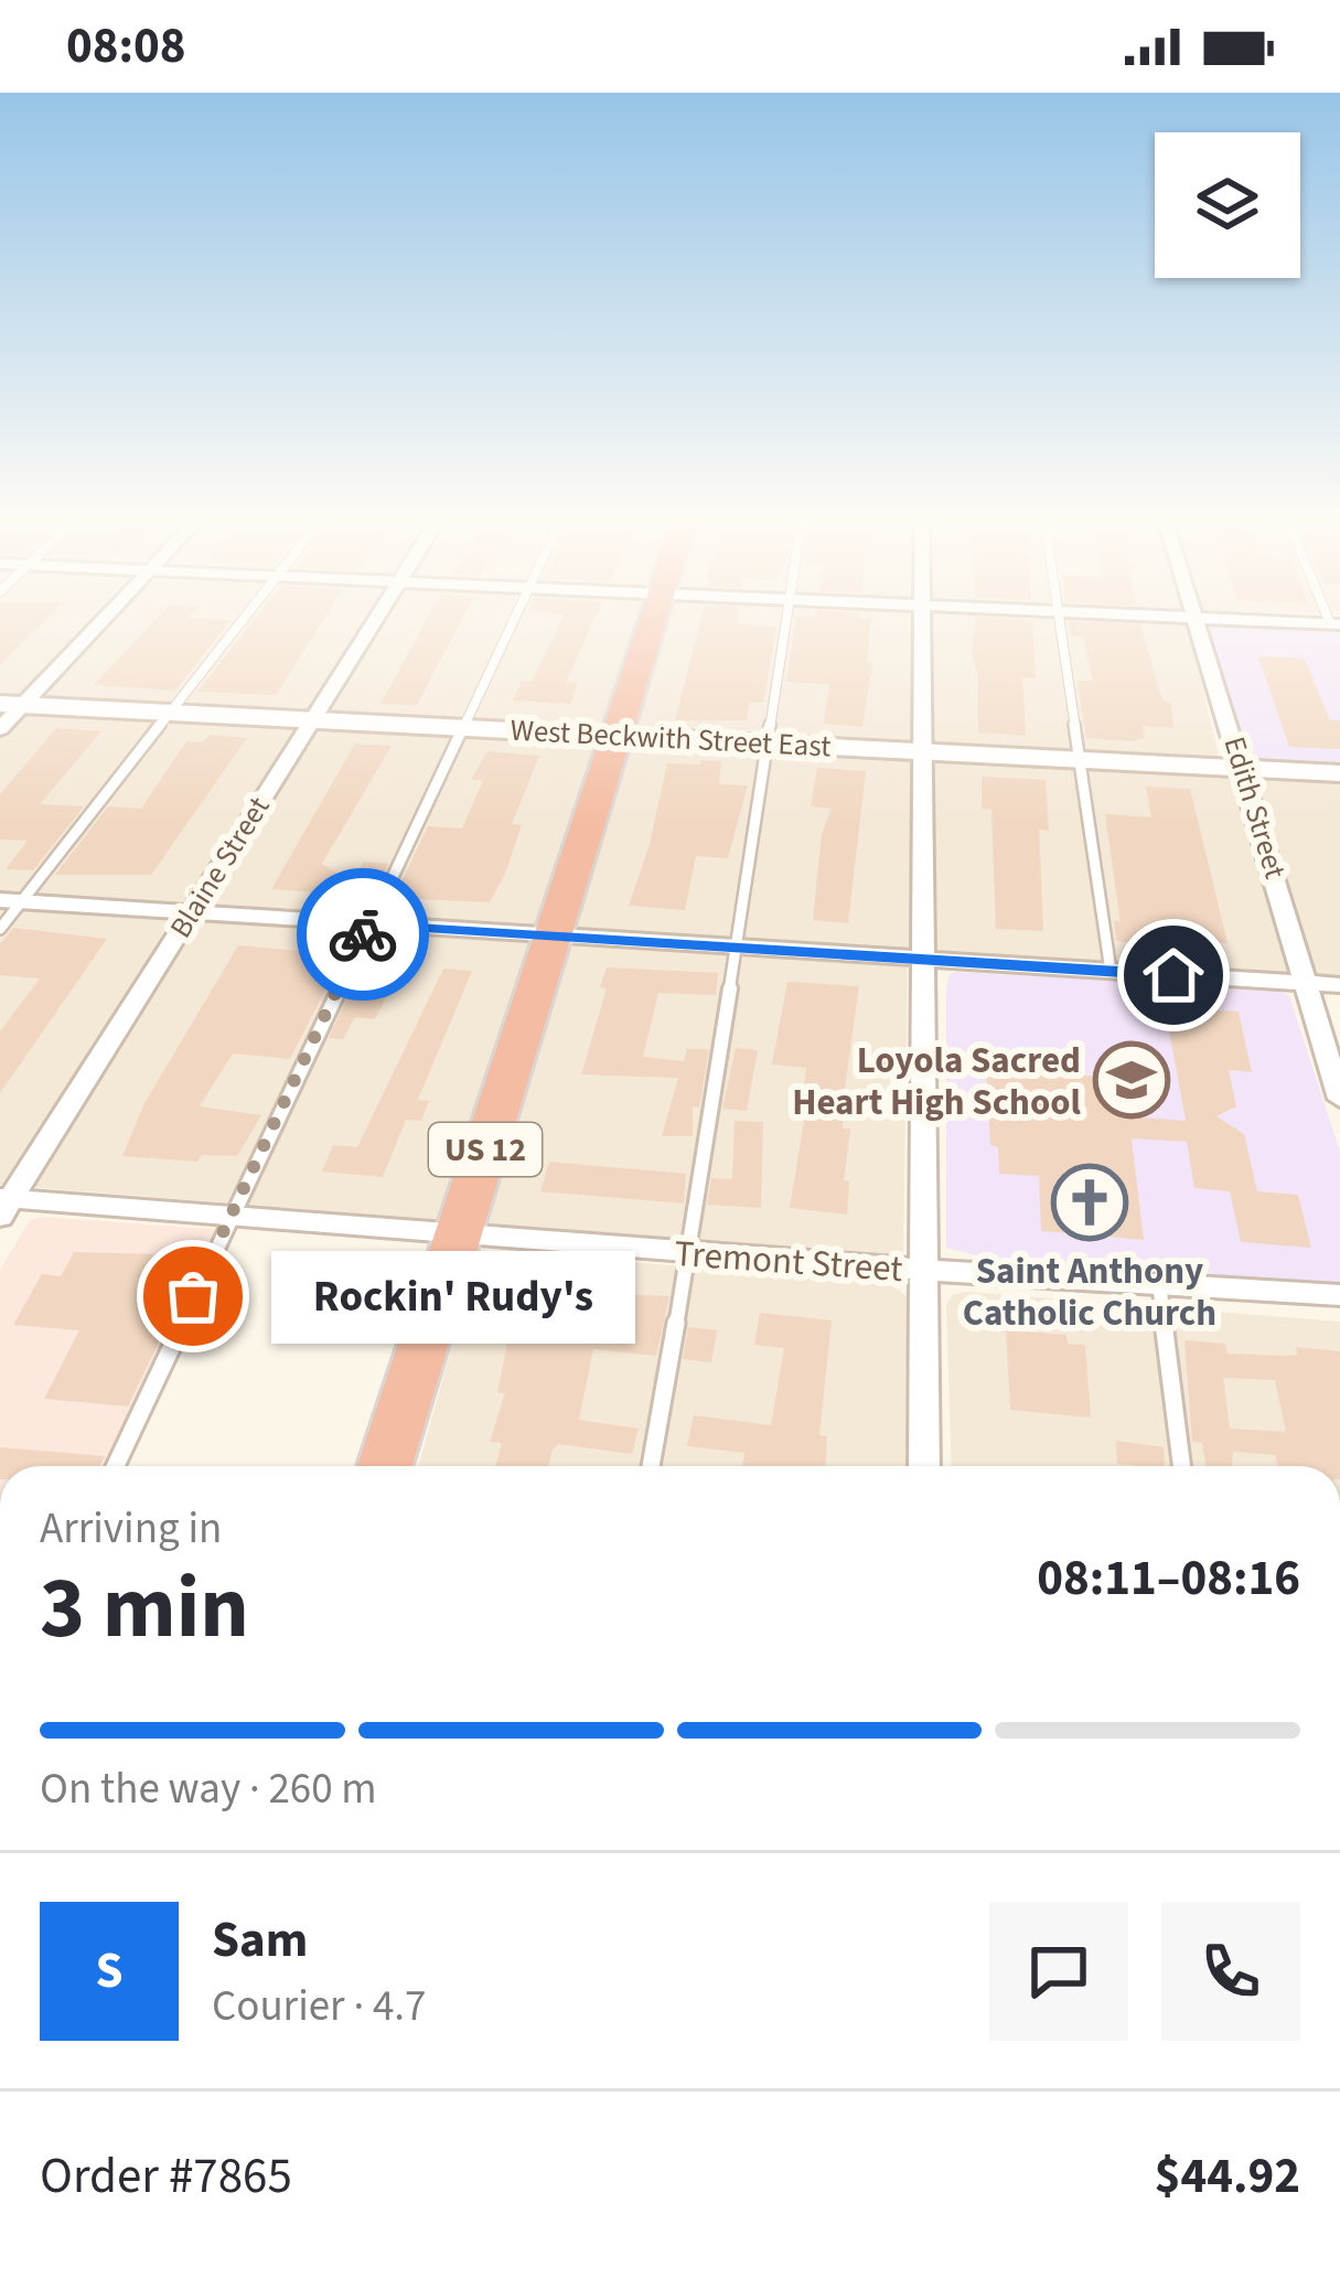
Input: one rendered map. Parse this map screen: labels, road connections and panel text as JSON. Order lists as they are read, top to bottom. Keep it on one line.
{"streets":{"highway":["US 12"],"street":["West Beckwith Street East","Edith Street","Blaine Street","Tremont Street"]},"crossings":[["West Beckwith Street East","Edith Street"],["West Beckwith Street East","Blaine Street"],["West Beckwith Street East","US 12"],["Blaine Street","Tremont Street"],["US 12","Tremont Street"]],"places":{"school or university":["Loyola Sacred Heart High School"],"church":["Saint Anthony Catholic Church"],"other":["Rockin' Rudy's"]},"page":{"status":"08:08","bubble":"Rockin' Rudy's","heading":["3 min","Arriving in","08:11–08:16"],"panel":["Sam","Courier · 4.7","Order #7865","$44.92"],"bar":"On the way · 260 m","round":"S"}}
